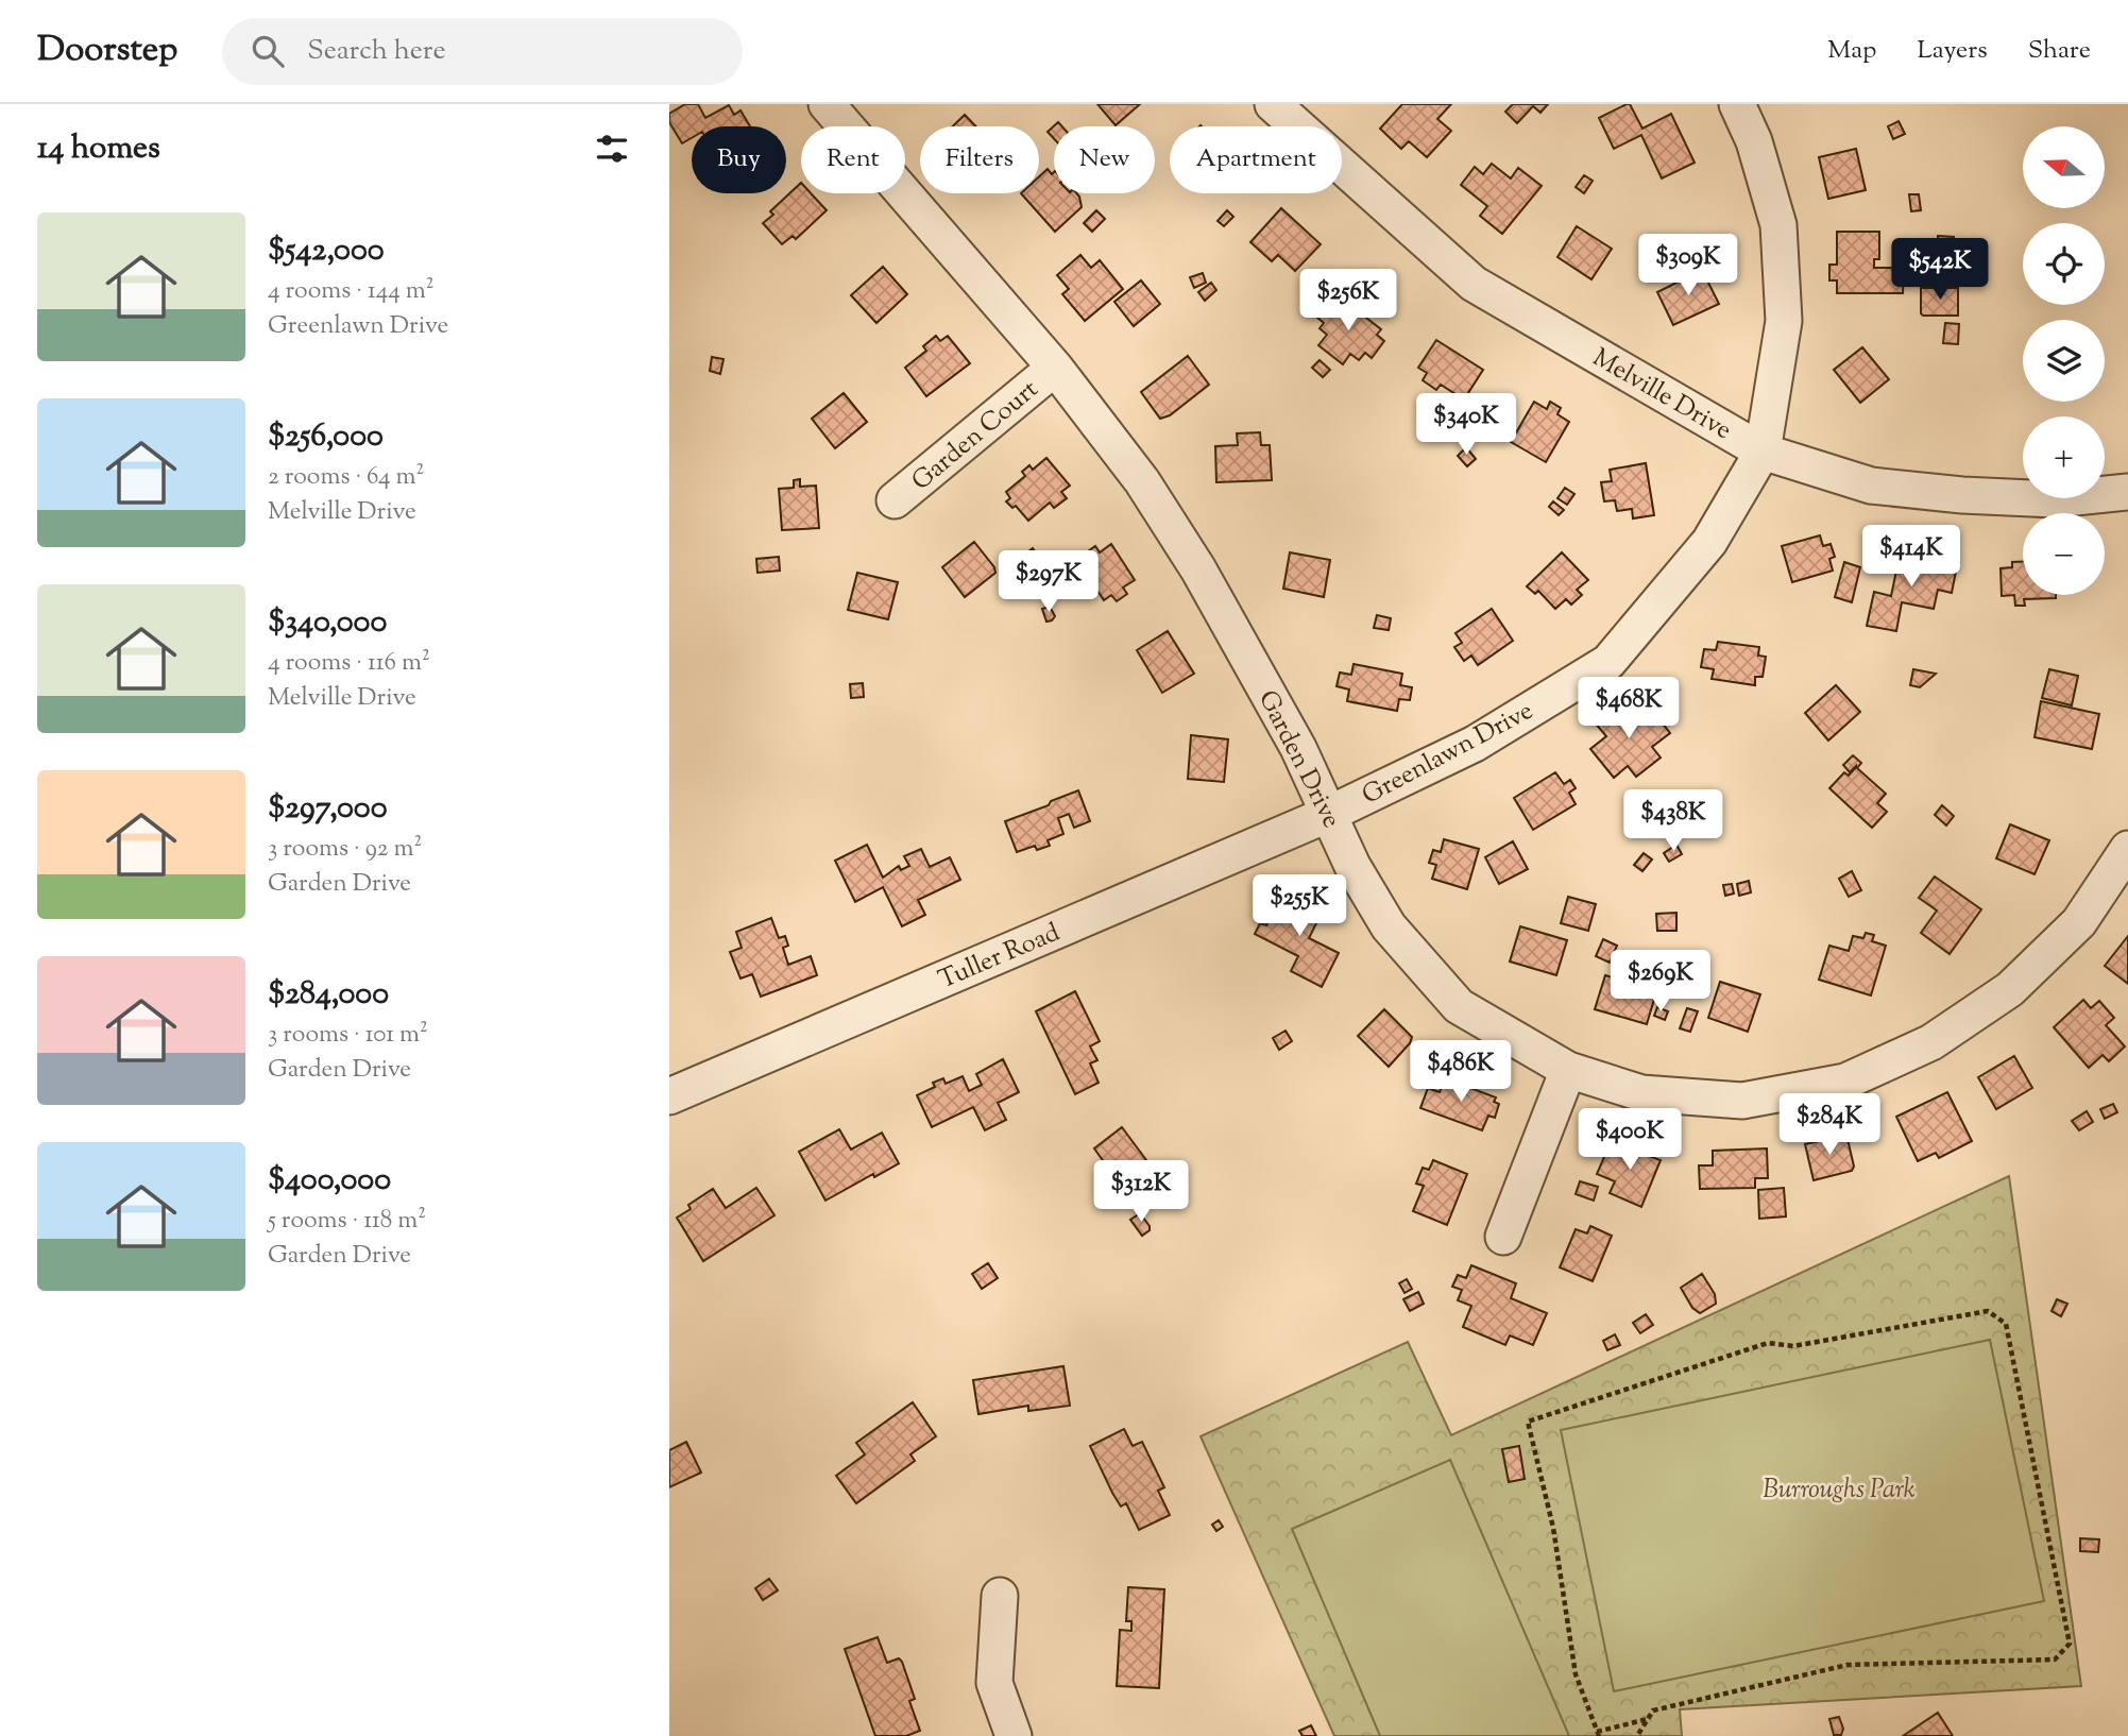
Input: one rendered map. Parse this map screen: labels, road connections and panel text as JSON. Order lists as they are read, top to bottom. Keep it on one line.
{"streets":{"street":["Melville Drive","Garden Court","Greenlawn Drive","Garden Drive","Tuller Road"]},"crossings":[["Melville Drive","Greenlawn Drive"],["Garden Court","Garden Drive"],["Greenlawn Drive","Garden Drive"],["Greenlawn Drive","Tuller Road"],["Garden Drive","Tuller Road"]],"parks":["Burroughs Park"],"north":"left","page":{"header":"Doorstep","search":"Search here","nav":["Map","Layers","Share"],"heading":"14 homes","map_buttons":["+","−"],"chip":["Buy","Rent","Filters","New","Apartment"],"list":[{"name":"$542,000","note":"4 rooms · 144 m² · Greenlawn Drive"},{"name":"$256,000","note":"2 rooms · 64 m² · Melville Drive"},{"name":"$340,000","note":"4 rooms · 116 m² · Melville Drive"},{"name":"$297,000","note":"3 rooms · 92 m² · Garden Drive"},{"name":"$284,000","note":"3 rooms · 101 m² · Garden Drive"},{"name":"$400,000","note":"5 rooms · 118 m² · Garden Drive"}],"price":["$309K","$542K","$256K","$340K","$414K","$297K","$468K","$438K","$255K","$269K","$486K","$284K","$400K","$312K"]}}
